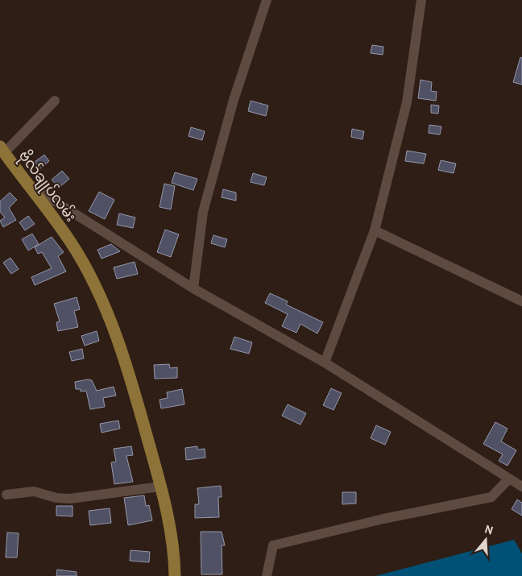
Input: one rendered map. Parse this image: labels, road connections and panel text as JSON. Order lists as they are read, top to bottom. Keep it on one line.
{"streets":{"main road":["ဗိုလ်ချုပ်လမ်း"]},"north":"top"}
